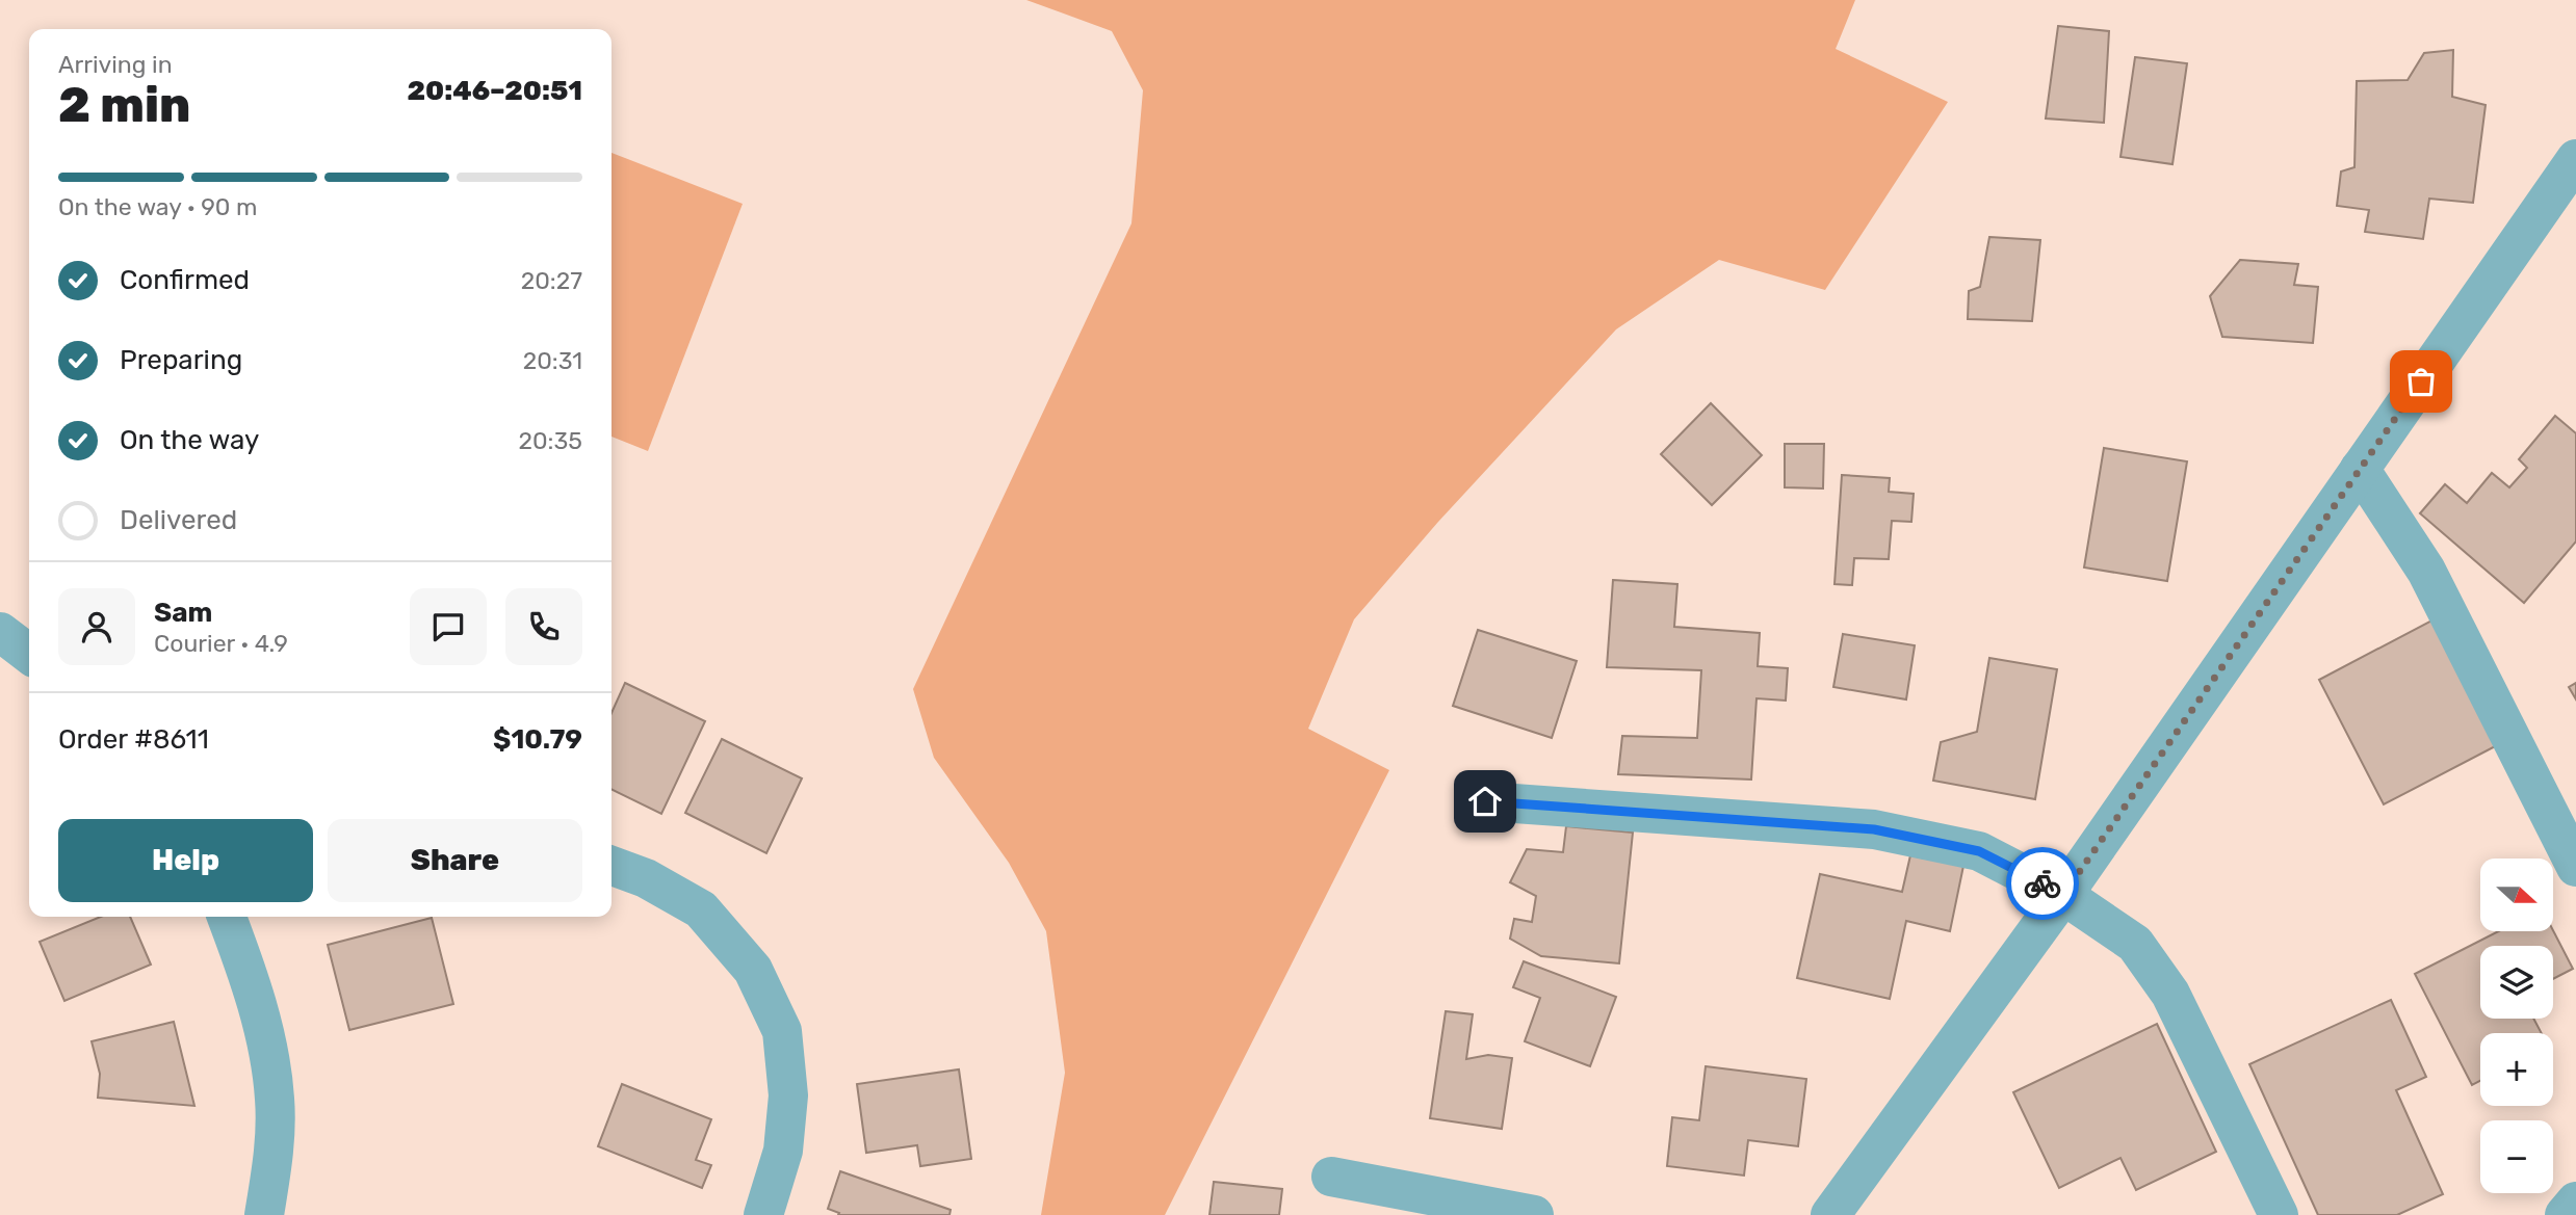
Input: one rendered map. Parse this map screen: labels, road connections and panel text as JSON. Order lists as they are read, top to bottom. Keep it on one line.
{"north":"right","page":{"heading":["2 min","Arriving in","20:46–20:51"],"panel":["Sam","Courier · 4.9","Order #8611","$10.79"],"bar":"On the way · 90 m","list":[["Confirmed","20:27"],["Preparing","20:31"],["On the way","20:35"],"Delivered"],"buttons":["Help","Share"],"map_buttons":["+","−"]}}
